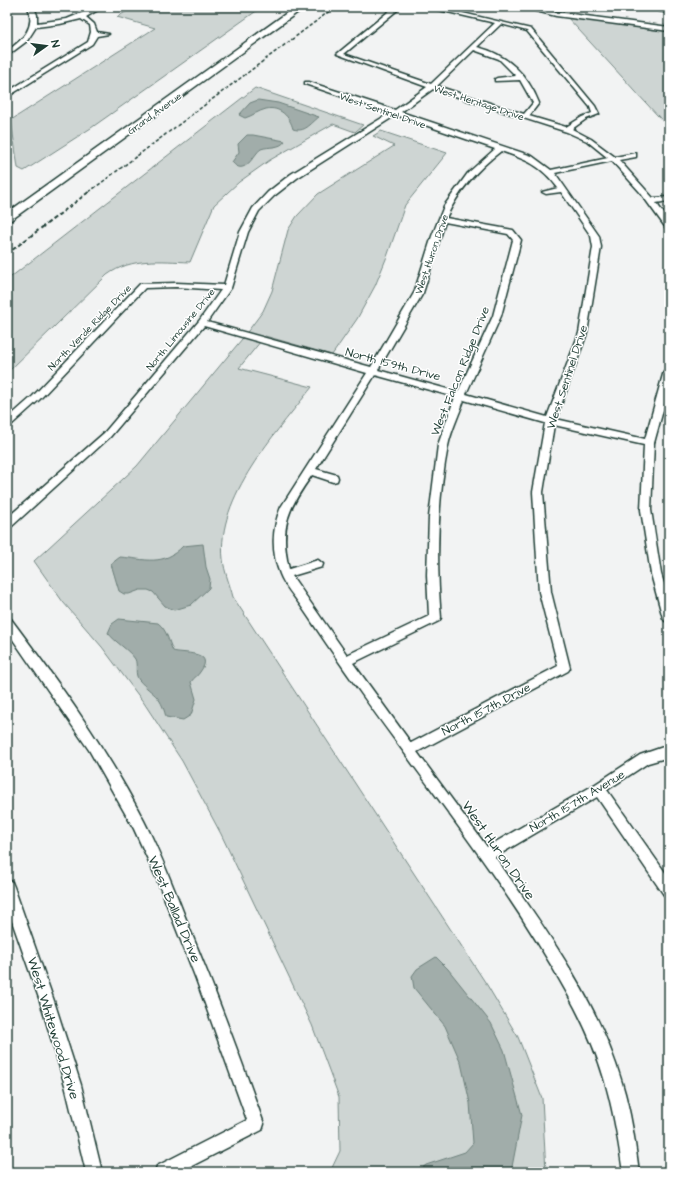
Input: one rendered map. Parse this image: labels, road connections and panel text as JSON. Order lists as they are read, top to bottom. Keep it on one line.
{"streets":{"highway":["Grand Avenue"],"street":["West Heritage Drive","West Sentinel Drive","West Huron Drive","North Verde Ridge Drive","North Limousine Drive","North 159th Drive","West Falcon Ridge Drive","North 157th Drive","North 157th Avenue","West Ballad Drive","West Whitewood Drive"]},"crossings":[["West Heritage Drive","North Limousine Drive"],["West Sentinel Drive","West Huron Drive"],["West Sentinel Drive","North Limousine Drive"],["West Sentinel Drive","North 159th Drive"],["West Sentinel Drive","North 157th Drive"],["West Huron Drive","North 159th Drive"],["West Huron Drive","West Falcon Ridge Drive"],["West Huron Drive","North 157th Drive"],["West Huron Drive","North 157th Avenue"],["North Verde Ridge Drive","North Limousine Drive"],["North Limousine Drive","North 159th Drive"],["North 159th Drive","West Falcon Ridge Drive"]],"north":"right"}
